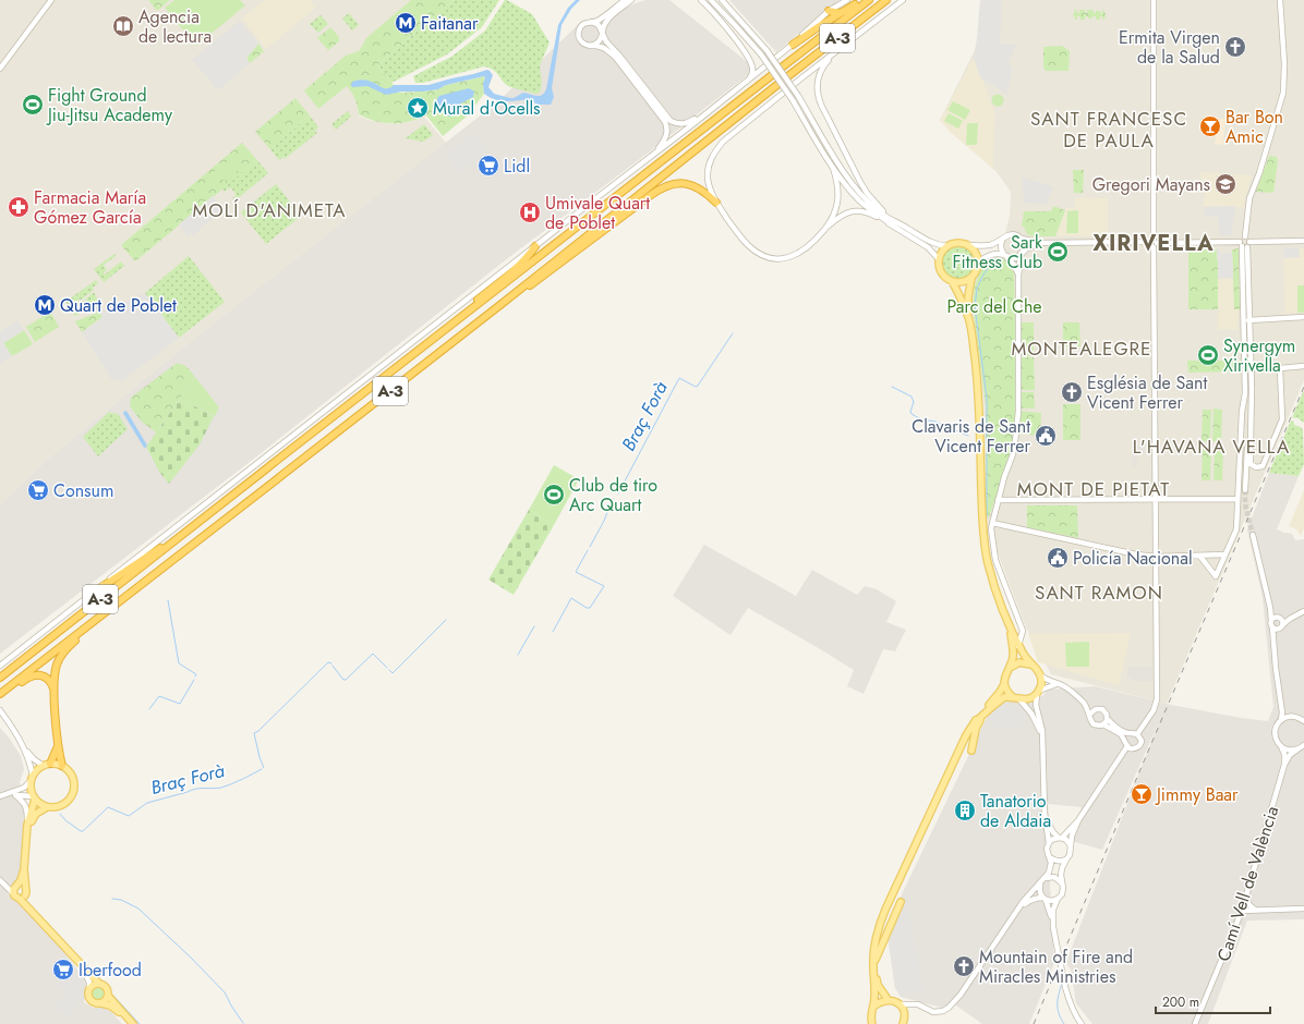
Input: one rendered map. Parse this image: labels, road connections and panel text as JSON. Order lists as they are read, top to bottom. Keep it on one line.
{"streets":{"highway":["A-3"],"street":["Camí Vell de València"]},"districts":["SANT FRANCESC DE PAULA","MOLÍ D'ANIMETA","XIRIVELLA","MONTEALEGRE","L'HAVANA VELLA","MONT DE PIETAT","SANT RAMON"],"water":["Braç Forà"],"parks":["Parc del Che"],"places":{"metro station":["Faitanar","Quart de Poblet"],"library":["Agencia de lectura"],"church":["Ermita Virgen de la Salud","Església de Sant Vicent Ferrer","Mountain of Fire and Miracles Ministries"],"sports":["Fight Ground Jiu-Jitsu Academy","Sark Fitness Club","Synergym Xirivella","Club de tiro Arc Quart"],"place":["Mural d'Ocells"],"bar":["Bar Bon Amic","Jimmy Baar"],"supermarket":["Lidl","Consum","Iberfood"],"school or university":["Gregori Mayans"],"pharmacy":["Farmacia María Gómez García"],"hospital":["Umivale Quart de Poblet"],"public building":["Clavaris de Sant Vicent Ferrer","Policía Nacional"],"building":["Tanatorio de Aldaia"]},"scale_bar":"200 m"}
